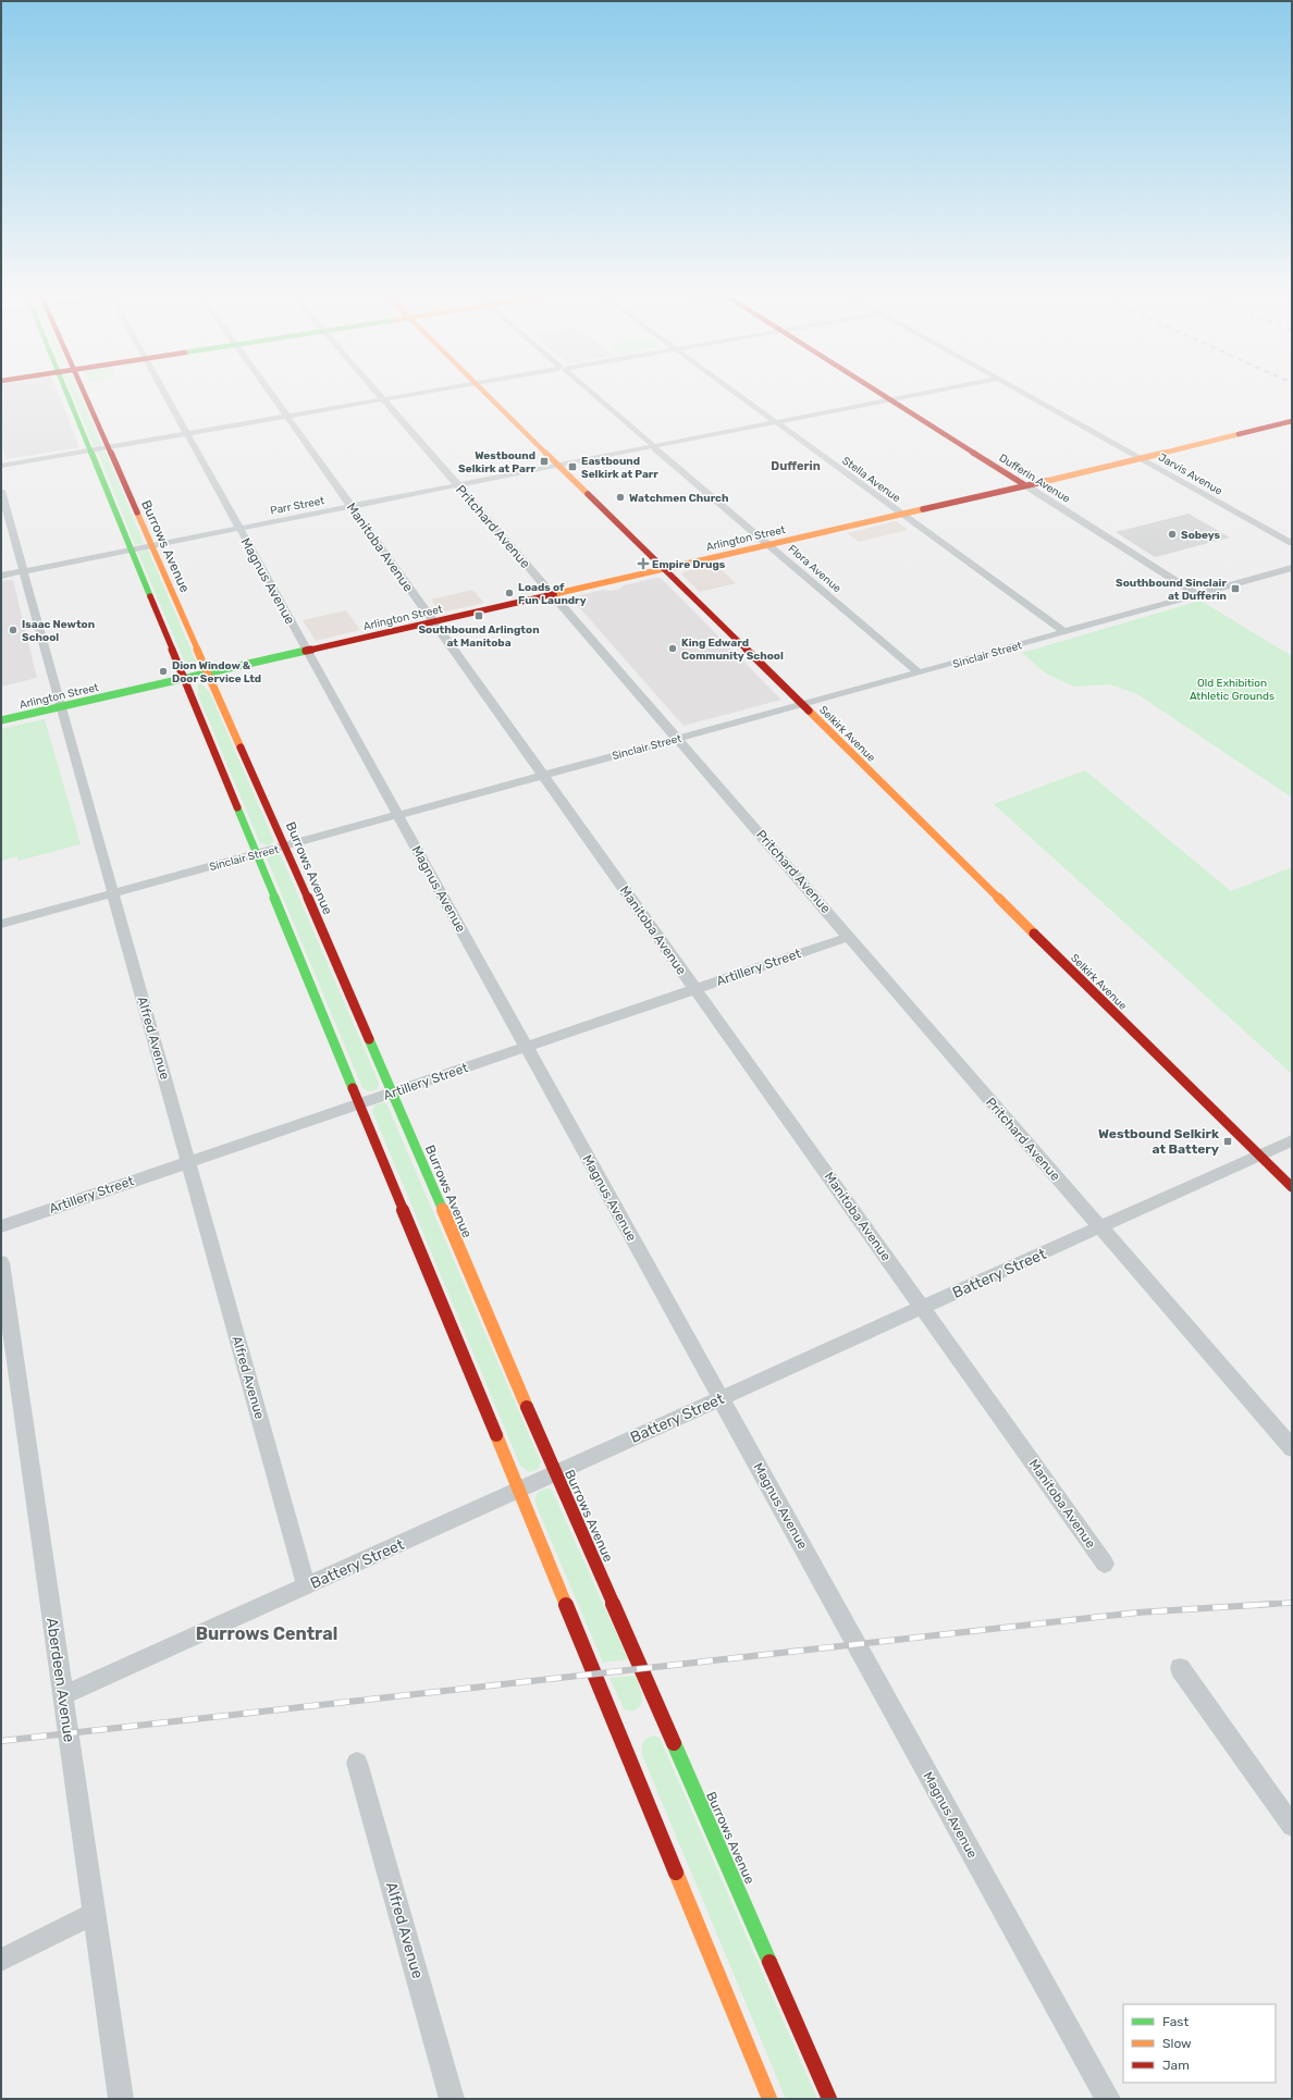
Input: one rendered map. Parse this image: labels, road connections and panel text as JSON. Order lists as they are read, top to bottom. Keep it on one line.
{"streets":{"street":["Jarvis Avenue","Dufferin Avenue","Stella Avenue","Parr Street","Pritchard Avenue","Arlington Street","Burrows Avenue","Manitoba Avenue","Flora Avenue","Magnus Avenue","Sinclair Street","Selkirk Avenue","Artillery Street","Alfred Avenue","Battery Street","Aberdeen Avenue"]},"crossings":[["Dufferin Avenue","Parr Street"],["Dufferin Avenue","Arlington Street"],["Dufferin Avenue","Sinclair Street"],["Stella Avenue","Parr Street"],["Stella Avenue","Arlington Street"],["Stella Avenue","Sinclair Street"],["Parr Street","Pritchard Avenue"],["Parr Street","Burrows Avenue"],["Parr Street","Manitoba Avenue"],["Parr Street","Flora Avenue"],["Parr Street","Magnus Avenue"],["Parr Street","Selkirk Avenue"],["Parr Street","Alfred Avenue"],["Pritchard Avenue","Arlington Street"],["Pritchard Avenue","Sinclair Street"],["Pritchard Avenue","Artillery Street"],["Pritchard Avenue","Battery Street"],["Arlington Street","Burrows Avenue"],["Arlington Street","Manitoba Avenue"],["Arlington Street","Flora Avenue"],["Arlington Street","Magnus Avenue"],["Arlington Street","Selkirk Avenue"],["Arlington Street","Alfred Avenue"],["Burrows Avenue","Sinclair Street"],["Burrows Avenue","Artillery Street"],["Burrows Avenue","Battery Street"],["Manitoba Avenue","Sinclair Street"],["Manitoba Avenue","Artillery Street"],["Manitoba Avenue","Battery Street"],["Flora Avenue","Sinclair Street"],["Magnus Avenue","Sinclair Street"],["Magnus Avenue","Artillery Street"],["Magnus Avenue","Battery Street"],["Sinclair Street","Selkirk Avenue"],["Sinclair Street","Alfred Avenue"],["Selkirk Avenue","Battery Street"],["Artillery Street","Alfred Avenue"],["Alfred Avenue","Battery Street"],["Battery Street","Aberdeen Avenue"]],"districts":["Dufferin","Burrows Central"],"parks":["Old Exhibition Athletic Grounds"],"places":{"transit":["Westbound Selkirk at Parr","Eastbound Selkirk at Parr","Southbound Sinclair at Dufferin","Southbound Arlington at Manitoba","Westbound Selkirk at Battery"],"other":["Watchmen Church","Sobeys","Loads of Fun Laundry","Isaac Newton School","King Edward Community School","Dion Window & Door Service Ltd"],"health":["Empire Drugs"]},"legend":["Fast","Slow","Jam"]}
